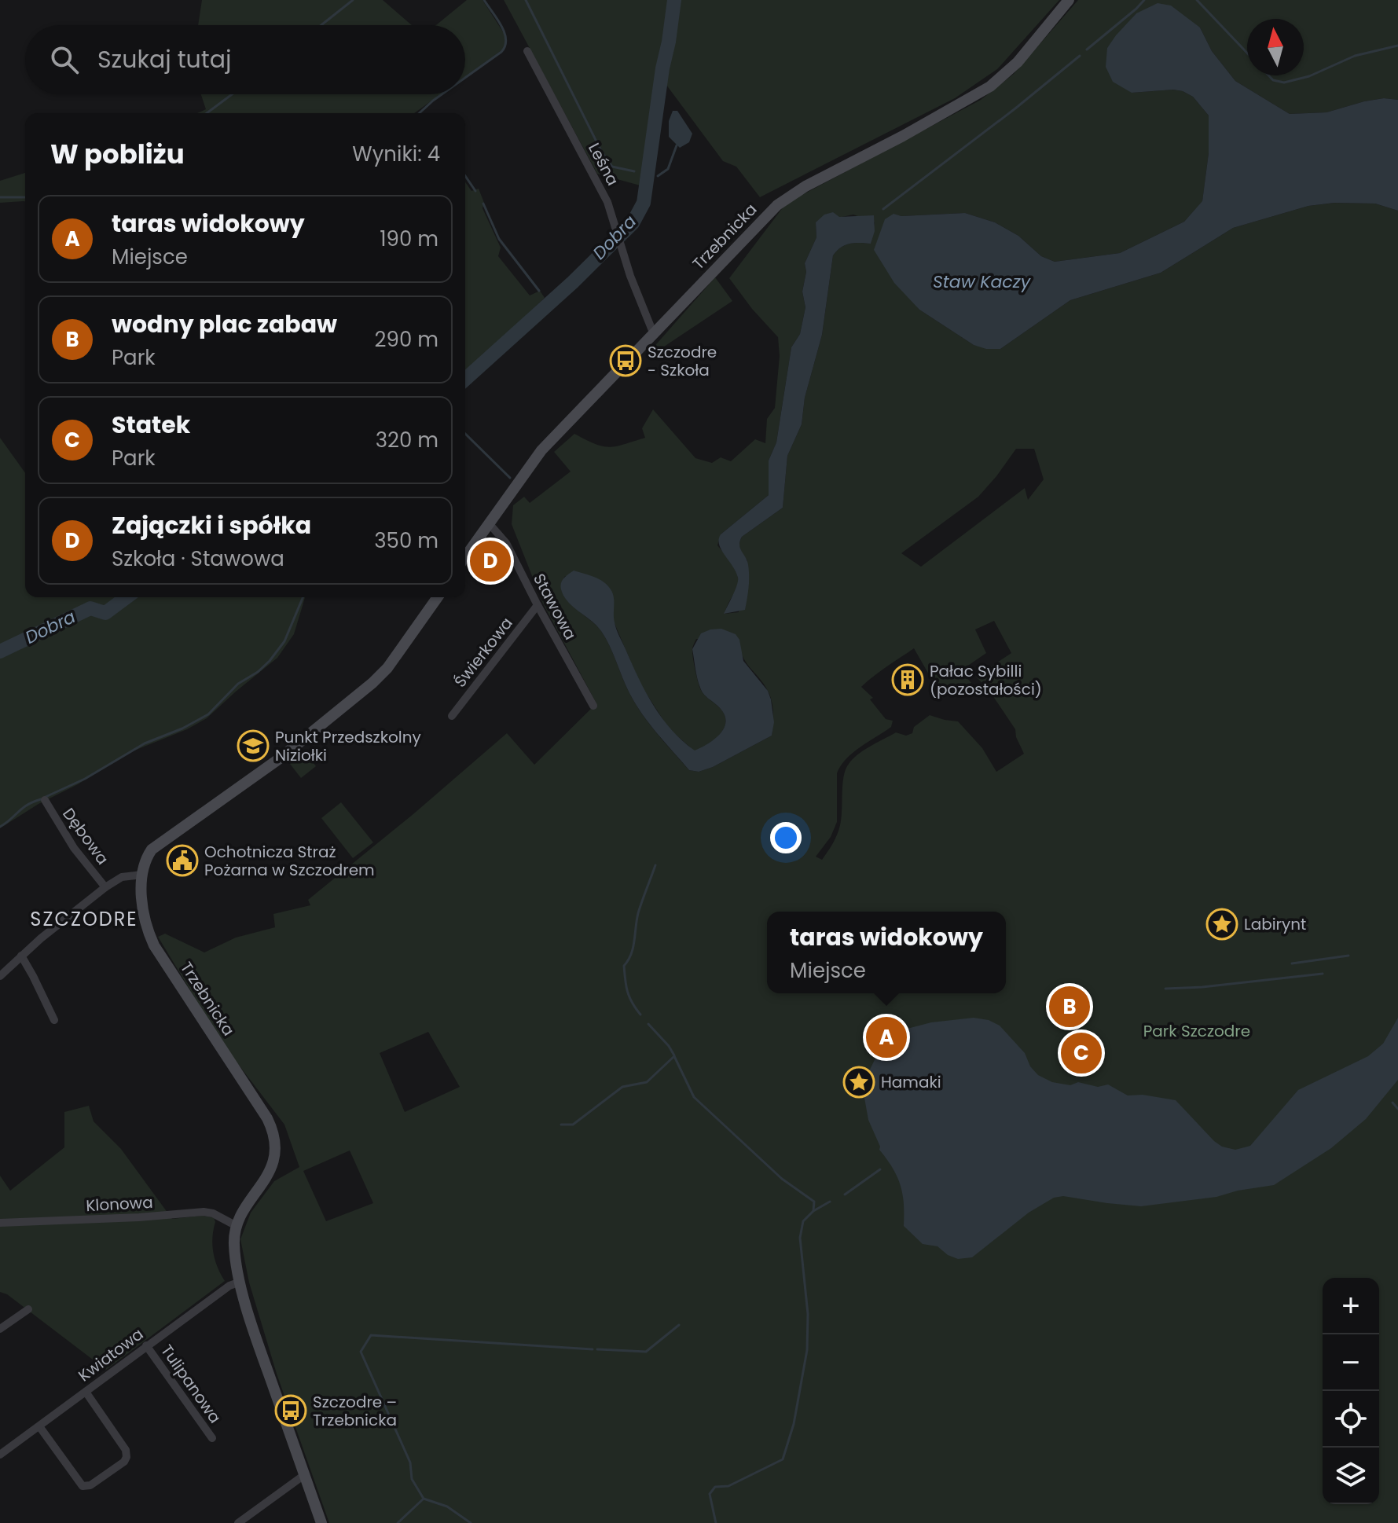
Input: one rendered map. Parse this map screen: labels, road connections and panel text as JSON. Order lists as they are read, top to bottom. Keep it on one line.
{"streets":{"street":["Leśna","Trzebnicka","Stawowa","Świerkowa","Dębowa","Klonowa","Kwiatowa","Tulipanowa"]},"crossings":[["Leśna","Trzebnicka"],["Trzebnicka","Stawowa"],["Trzebnicka","Klonowa"],["Trzebnicka","Kwiatowa"],["Stawowa","Świerkowa"],["Kwiatowa","Tulipanowa"]],"districts":["SZCZODRE"],"water":["Dobra","Staw Kaczy"],"parks":["Park Szczodre"],"places":{"bus stop":["Szczodre - Szkoła","Szczodre – Trzebnicka"],"building":["Pałac Sybilli (pozostałości)"],"school or university":["Punkt Przedszkolny Niziołki"],"public building":["Ochotnicza Straż Pożarna w Szczodrem"],"place":["Labirynt","Hamaki"]},"north":"top","page":{"search":"Szukaj tutaj","heading":["W pobliżu","Wyniki: 4"],"list":[{"mark":"A","name":"taras widokowy","note":"Miejsce","value":"190 m"},{"mark":"B","name":"wodny plac zabaw","note":"Park","value":"290 m"},{"mark":"C","name":"Statek","note":"Park","value":"320 m"},{"mark":"D","name":"Zajączki i spółka","note":"Szkoła · Stawowa","value":"350 m"}],"pins":["D","B","A","C"],"popup":["taras widokowy","Miejsce"],"map_buttons":["+","−"]}}
